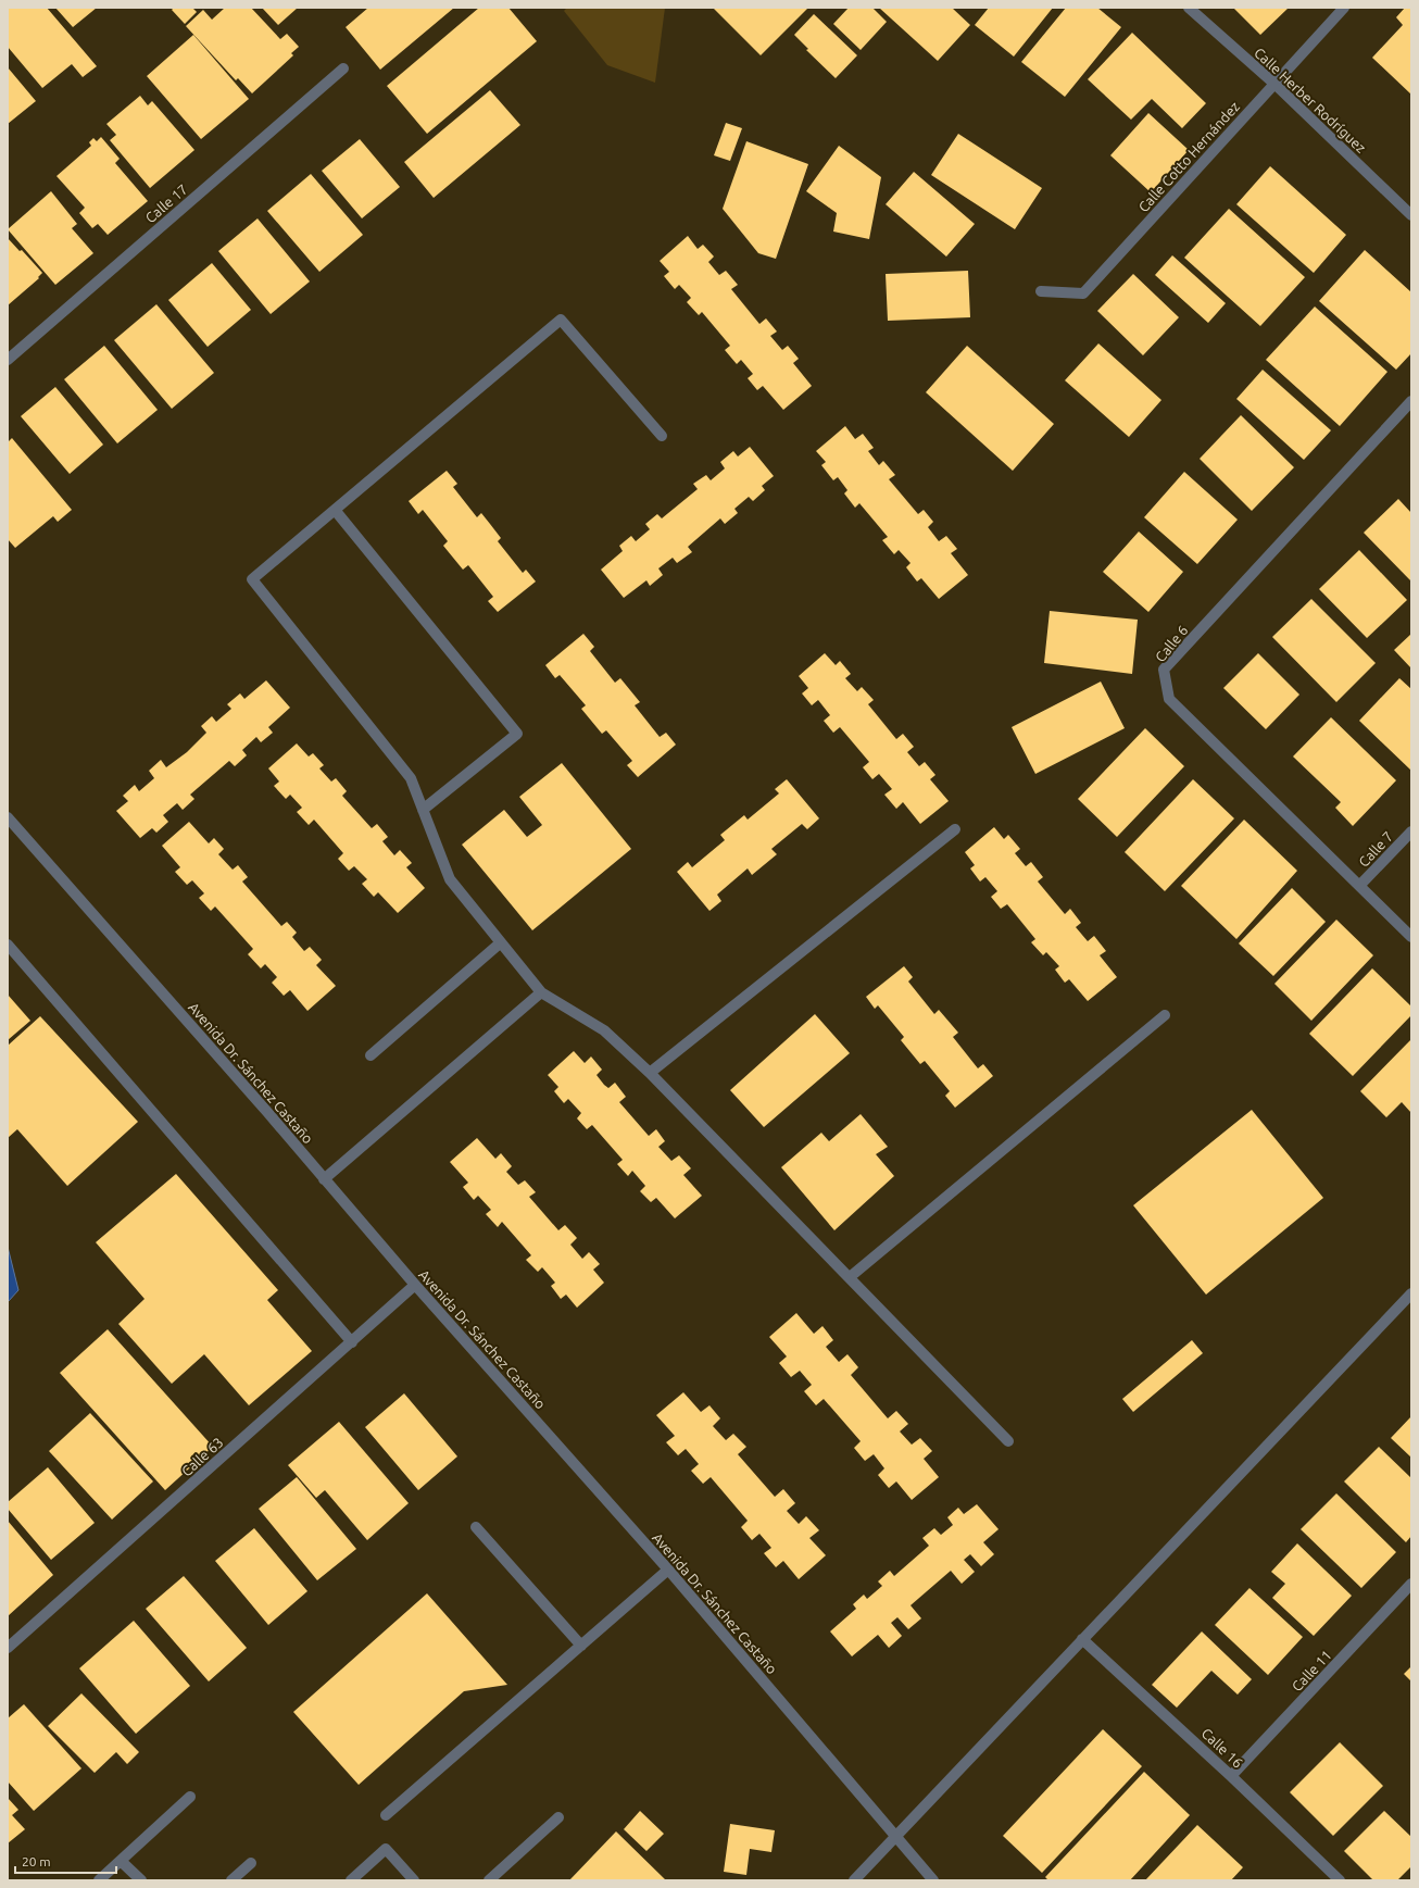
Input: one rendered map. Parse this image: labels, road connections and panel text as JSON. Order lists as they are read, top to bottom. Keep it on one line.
{"streets":{"street":["Calle Herber Rodríguez","Calle Cotto Hernández","Calle 17","Calle 6","Calle 7","Avenida Dr. Sánchez Castaño","Calle 63","Calle 11","Calle 16"]},"crossings":[["Calle Herber Rodríguez","Calle Cotto Hernández"],["Calle 6","Calle 7"],["Avenida Dr. Sánchez Castaño","Calle 63"],["Calle 11","Calle 16"]],"scale_bar":"20 m"}
